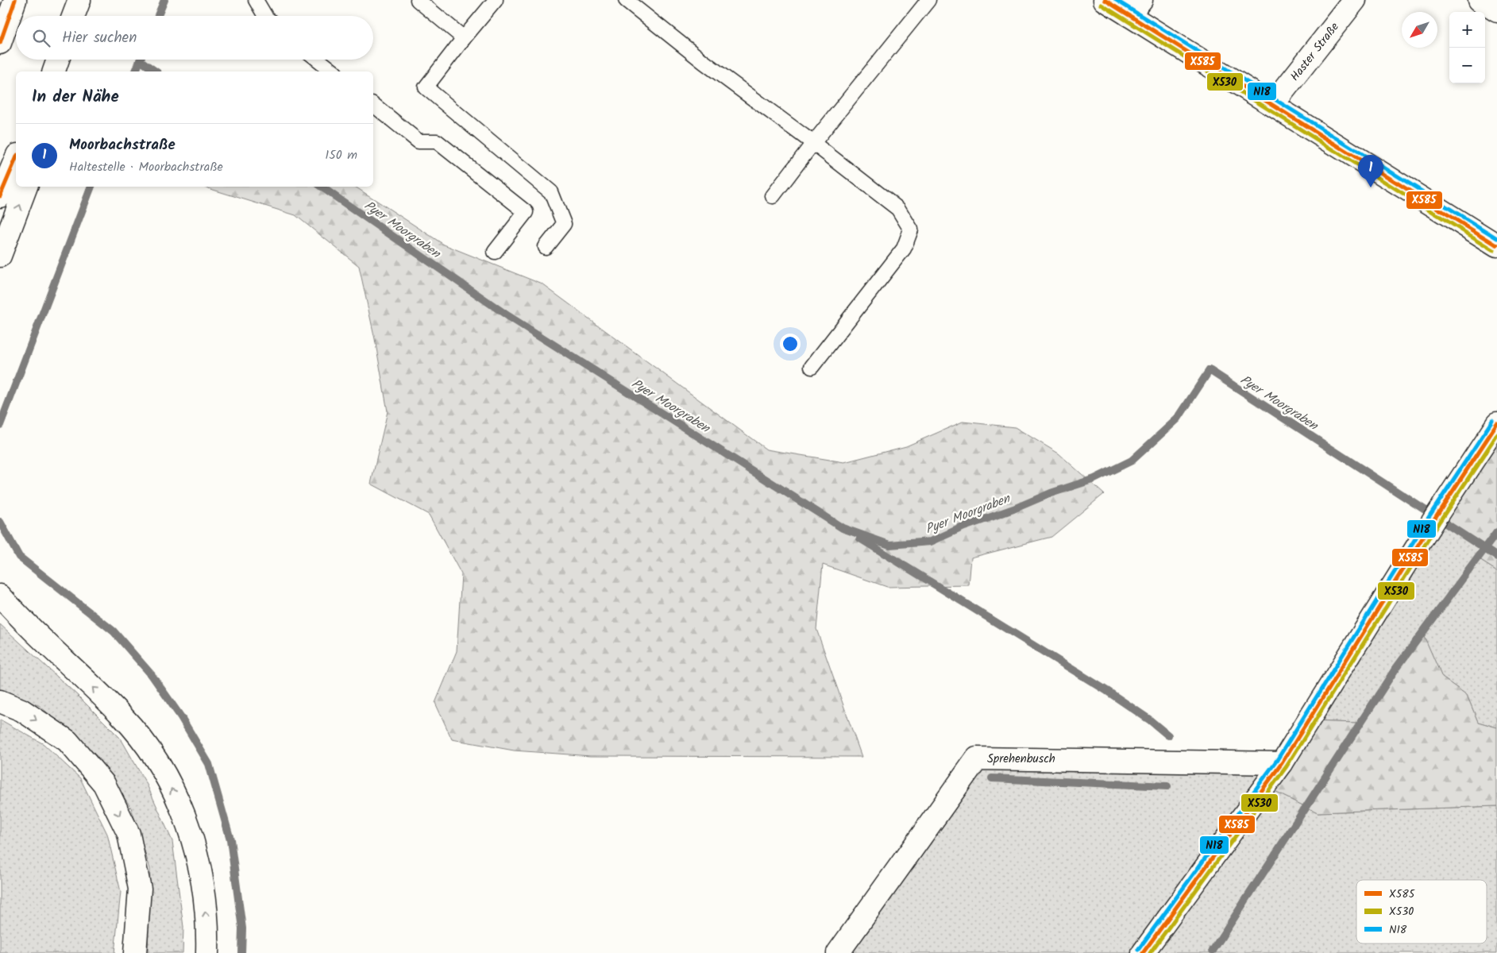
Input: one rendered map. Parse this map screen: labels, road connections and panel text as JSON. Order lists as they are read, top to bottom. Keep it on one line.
{"streets":{"main road":["Haster Straße","Sprehenbusch"]},"water":["Pyer Moorgraben"],"lines":["transit line X585","transit line N18","transit line X530"],"legend":["X585","X530","N18"],"north":"bottom left","page":{"map_buttons":["+","−"],"search":"Hier suchen","heading":"In der Nähe","list":[{"mark":"1","name":"Moorbachstraße","note":"Haltestelle · Moorbachstraße","value":"150 m"}],"pins":"1"}}
